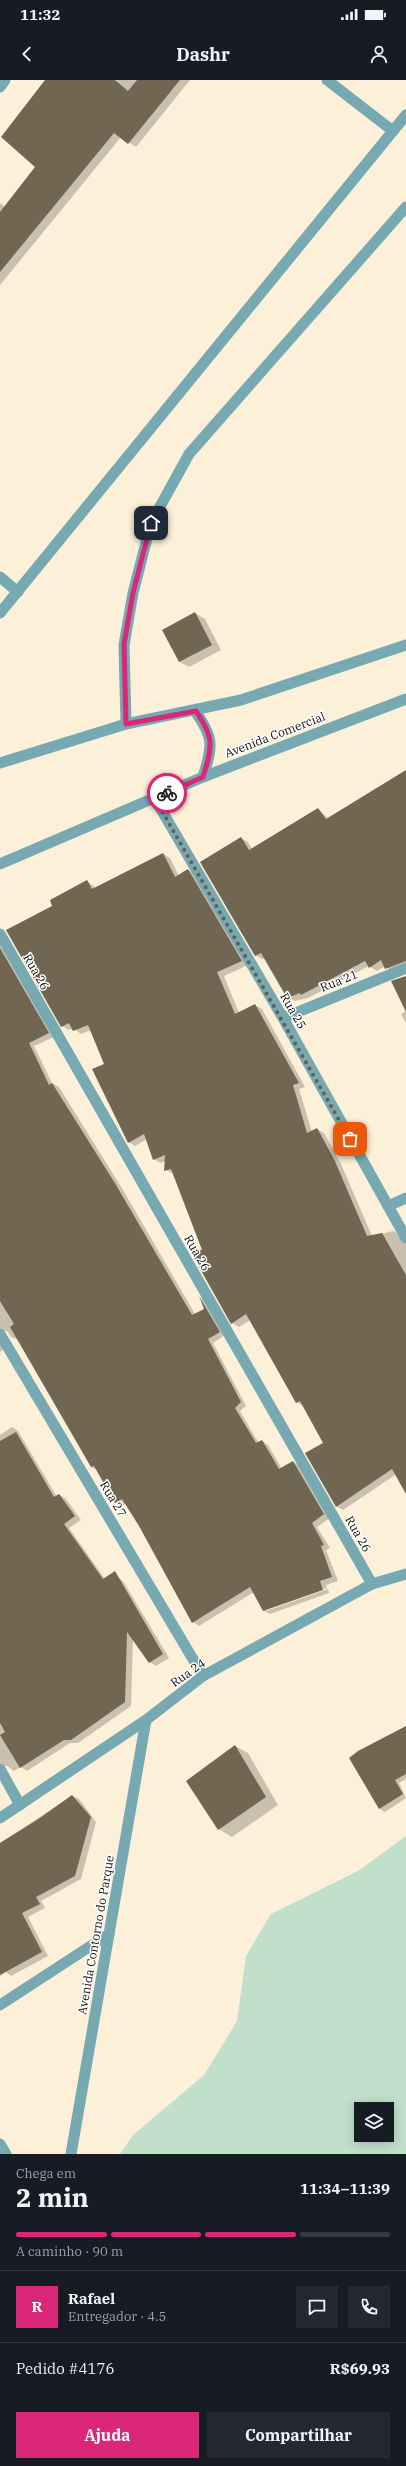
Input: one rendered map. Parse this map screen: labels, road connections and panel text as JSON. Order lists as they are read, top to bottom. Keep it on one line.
{"streets":{"street":["Avenida Comercial","Rua 26","Rua 21","Rua 25","Rua 27","Rua 24","Avenida Contorno do Parque"]},"crossings":[["Avenida Comercial","Rua 25"],["Rua 26","Rua 24"],["Rua 21","Rua 25"],["Rua 27","Rua 24"],["Rua 24","Avenida Contorno do Parque"]],"page":{"status":"11:32","header":"Dashr","heading":["2 min","Chega em","11:34–11:39"],"panel":["Rafael","Entregador · 4.5","Pedido #4176","R$69.93"],"bar":"A caminho · 90 m","round":"R","buttons":["Ajuda","Compartilhar"]}}
